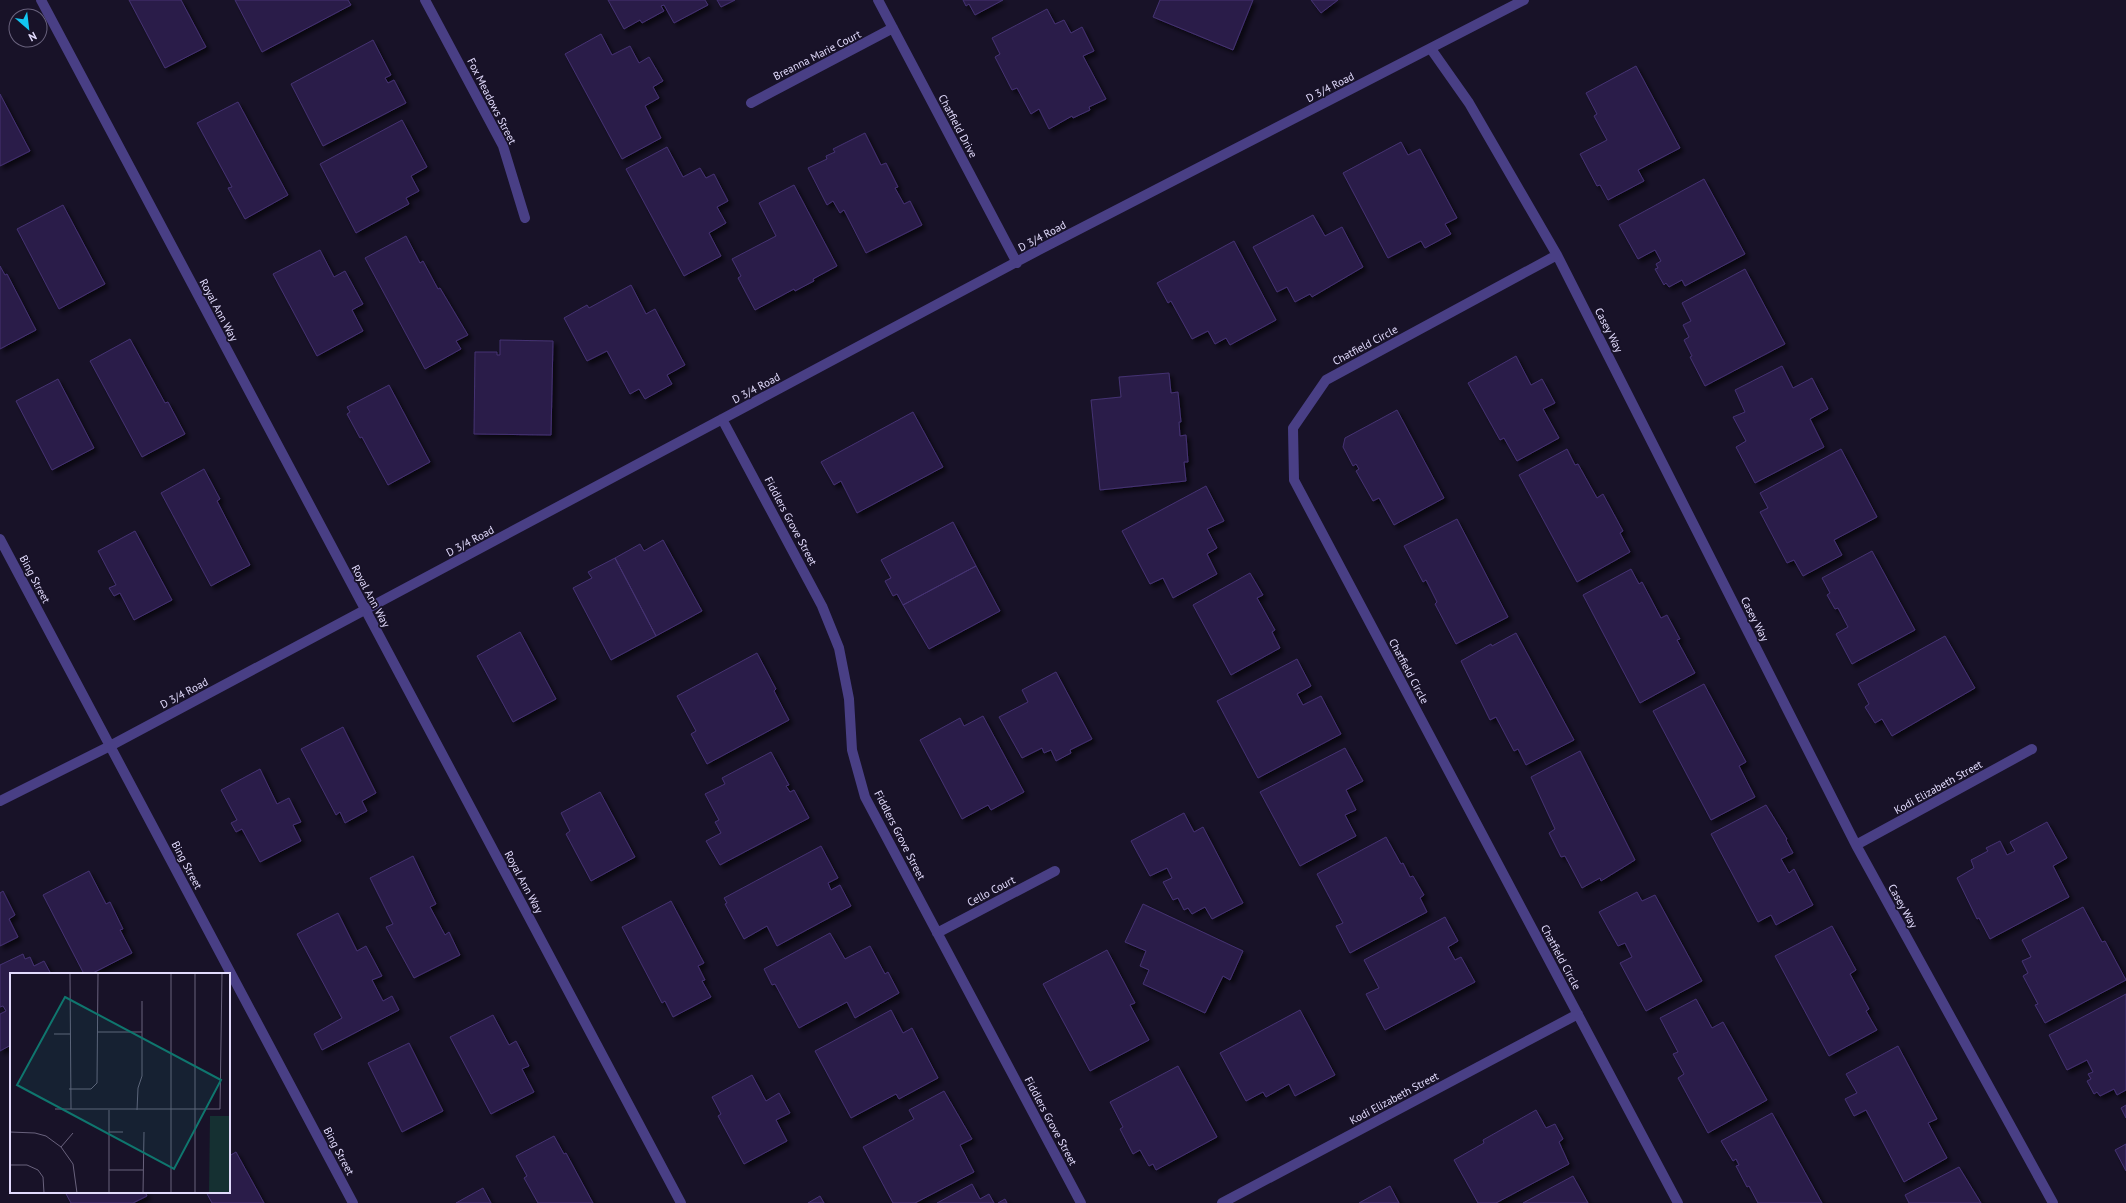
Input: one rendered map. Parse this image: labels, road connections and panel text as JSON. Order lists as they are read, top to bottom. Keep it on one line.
{"streets":{"street":["Breanna Marie Court","D 3/4 Road","Fox Meadows Street","Chatfield Drive","Royal Ann Way","Casey Way","Chatfield Circle","Fiddlers Grove Street","Bing Street","Kodi Elizabeth Street","Cello Court"]},"crossings":[["Breanna Marie Court","Chatfield Drive"],["D 3/4 Road","Chatfield Drive"],["D 3/4 Road","Royal Ann Way"],["D 3/4 Road","Casey Way"],["D 3/4 Road","Fiddlers Grove Street"],["D 3/4 Road","Bing Street"],["Casey Way","Chatfield Circle"],["Casey Way","Kodi Elizabeth Street"],["Chatfield Circle","Kodi Elizabeth Street"],["Fiddlers Grove Street","Cello Court"]],"north":"bottom right"}
